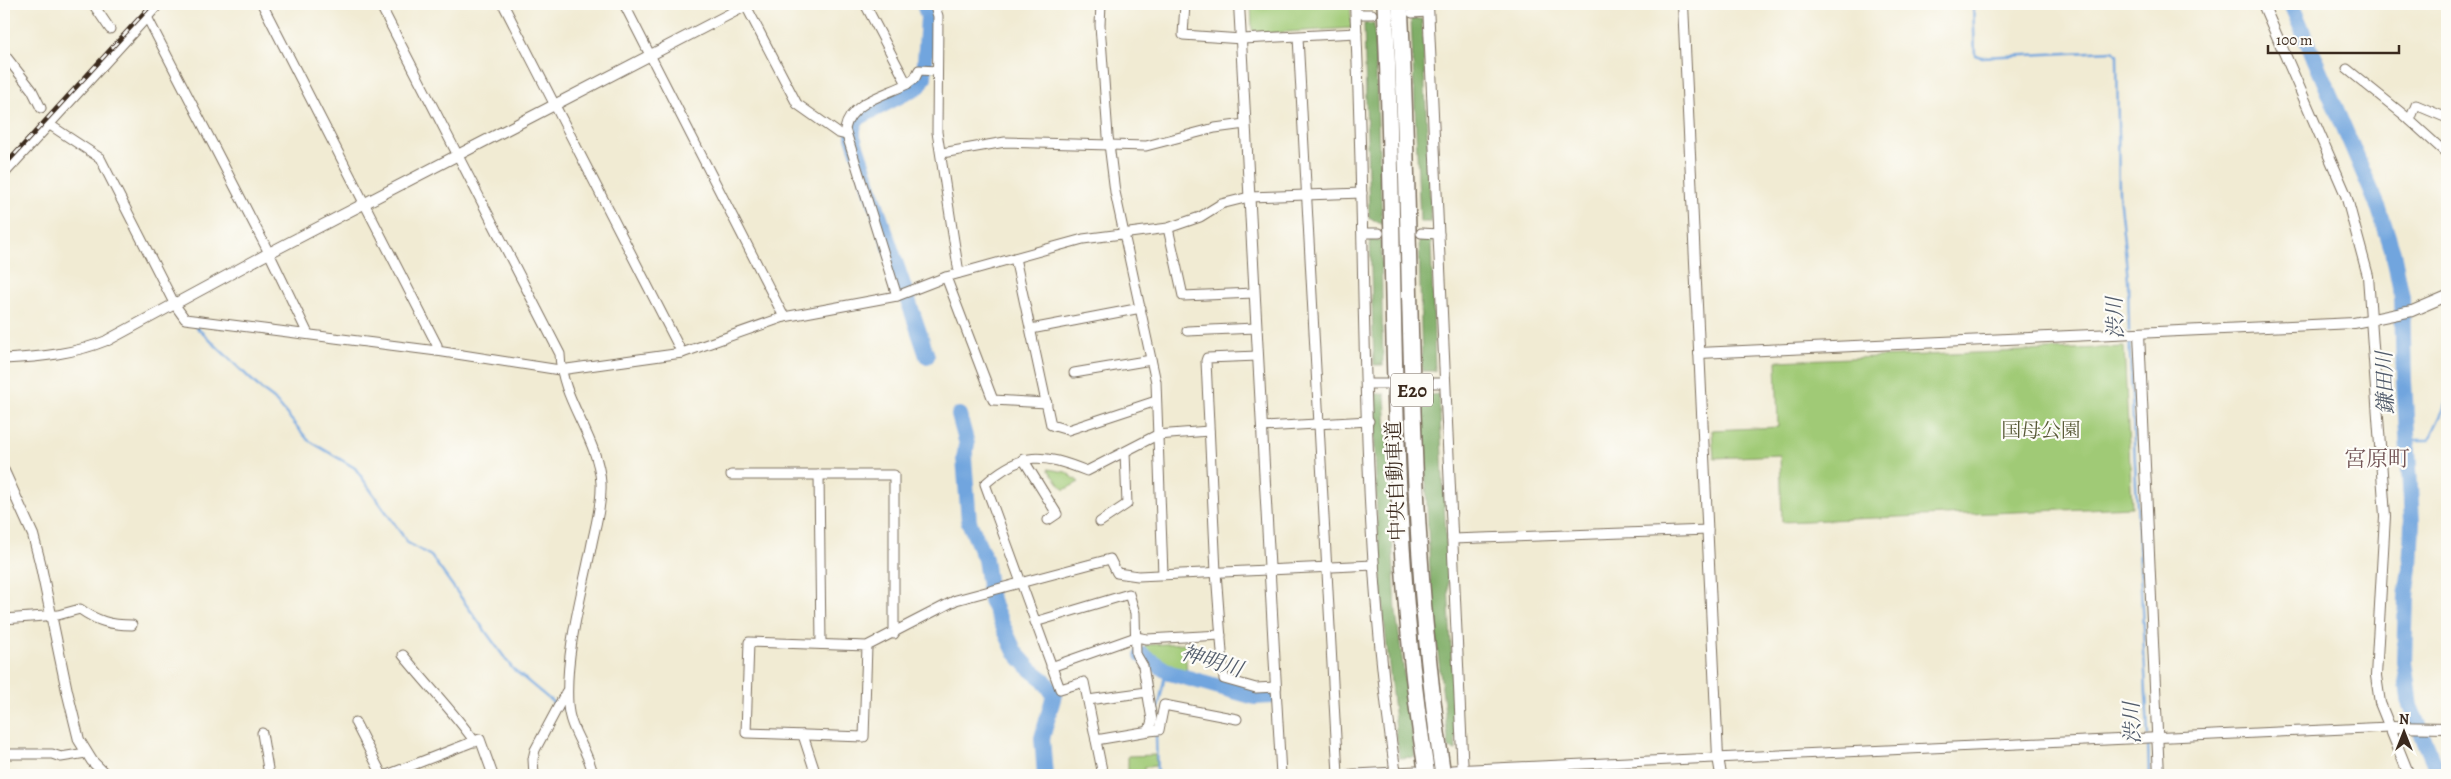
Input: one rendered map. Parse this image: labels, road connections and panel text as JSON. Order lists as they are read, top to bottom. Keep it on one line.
{"streets":{"highway":["E20","中央自動車道"]},"districts":["宮原町"],"water":["渋川","鎌田川","神明川"],"parks":["国母公園"],"scale_bar":"100 m","north":"top"}
